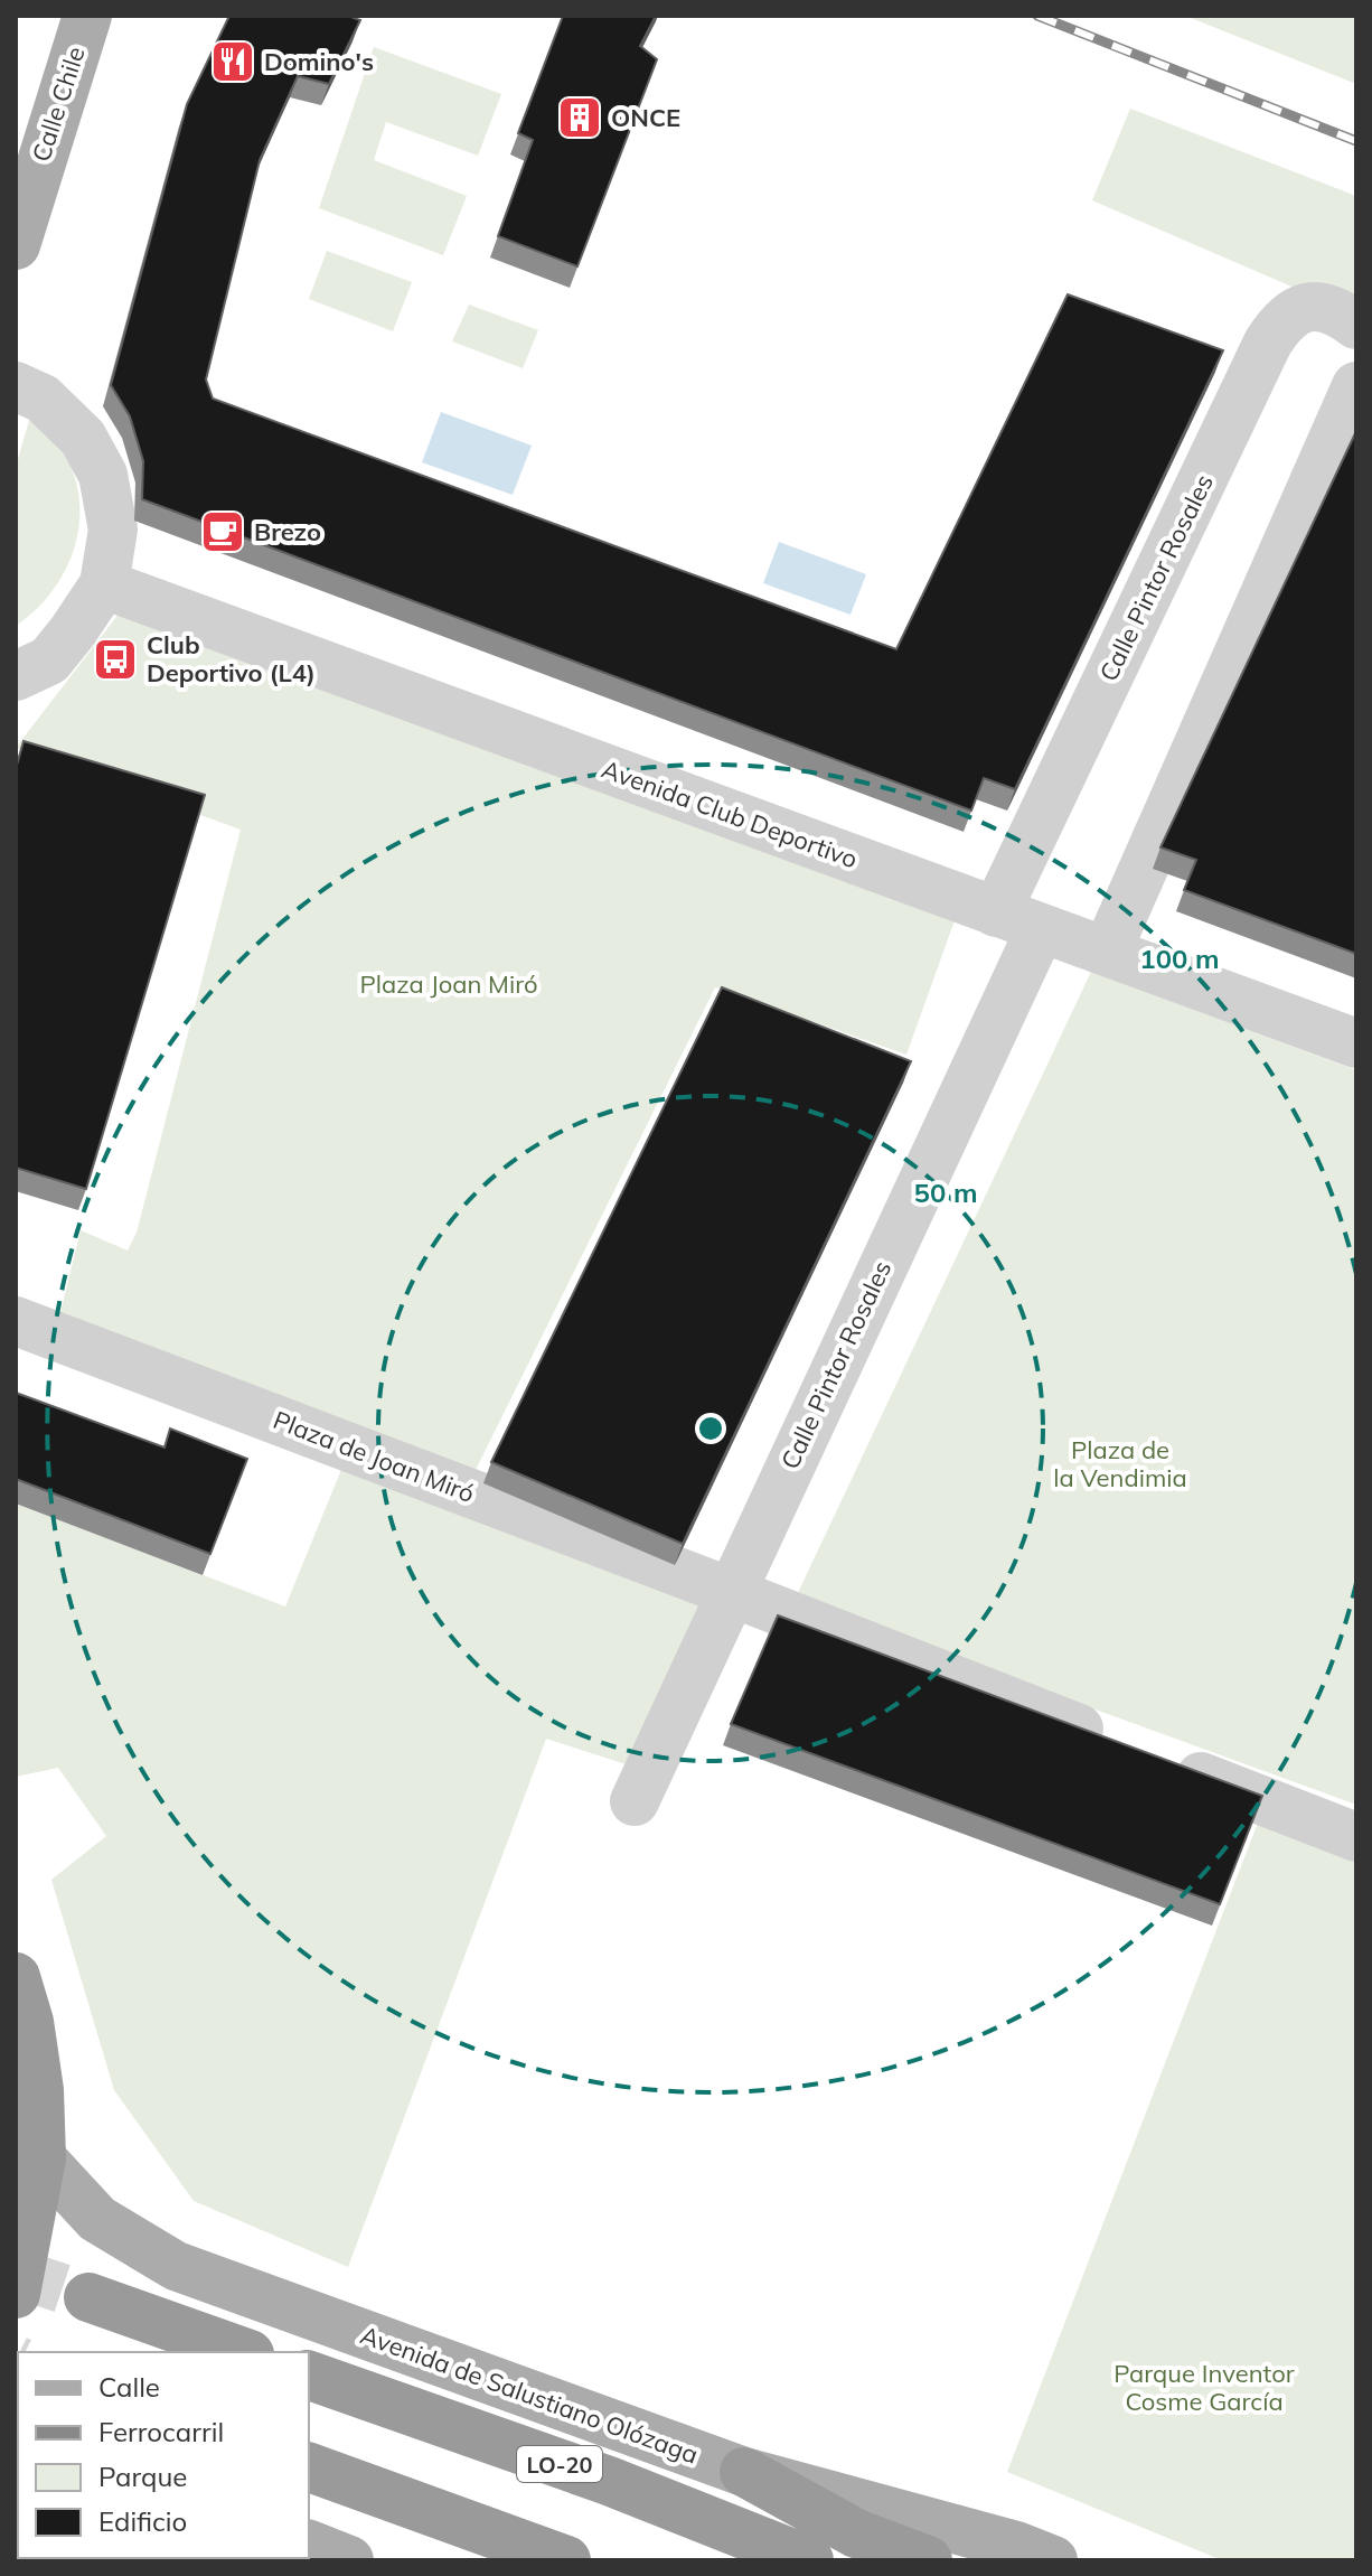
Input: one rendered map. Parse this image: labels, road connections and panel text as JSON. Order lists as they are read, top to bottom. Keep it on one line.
{"streets":{"highway":["LO-20"],"main road":["Calle Chile","Avenida de Salustiano Olózaga"],"street":["Calle Pintor Rosales","Avenida Club Deportivo","Plaza de Joan Miró"]},"crossings":[["Calle Pintor Rosales","Avenida Club Deportivo"],["Calle Pintor Rosales","Plaza de Joan Miró"]],"parks":["Plaza Joan Miró","Plaza de la Vendimia","Parque Inventor Cosme García"],"places":{"restaurant":["Domino's"],"building":["ONCE"],"cafe":["Brezo"],"bus stop":["Club Deportivo (L4)"]},"legend":["Calle","Ferrocarril","Parque","Edificio"],"rings":["100 m","50 m"]}
